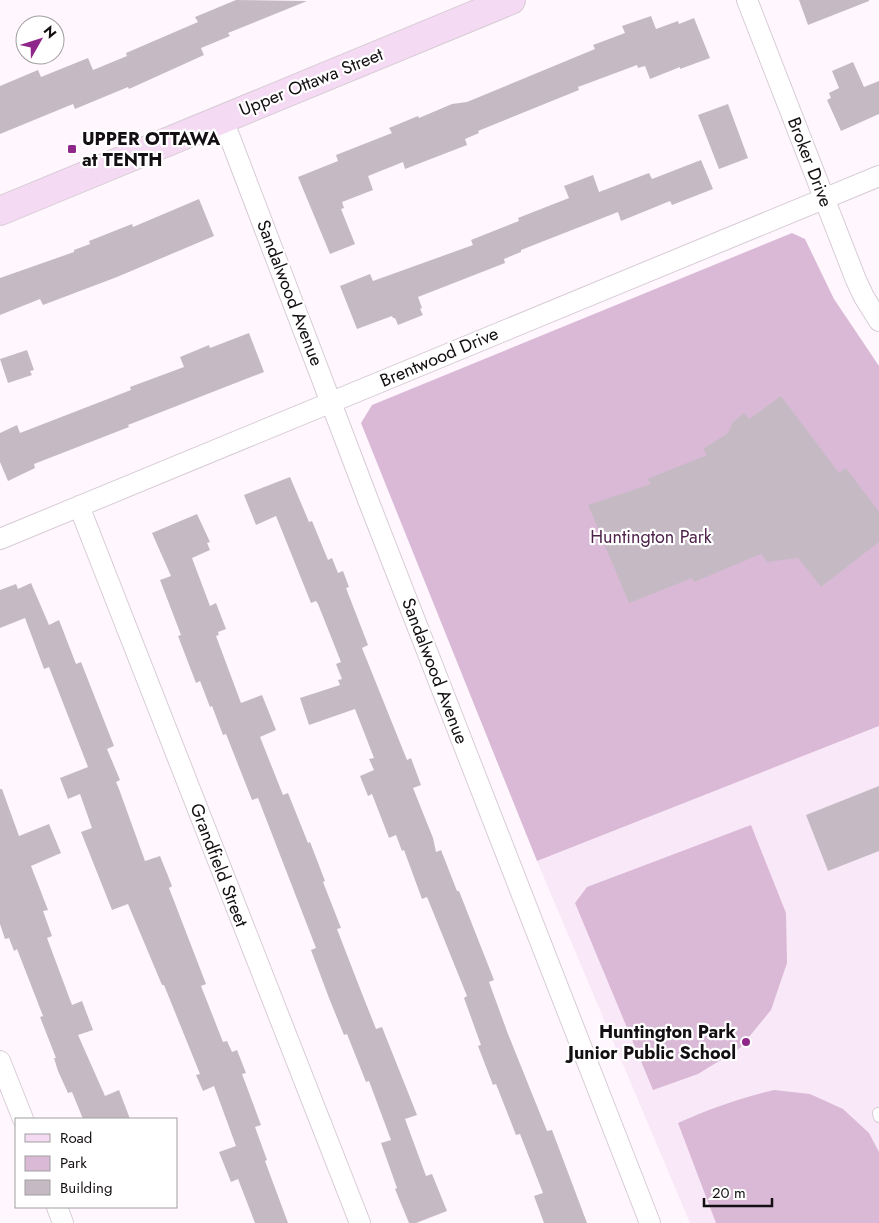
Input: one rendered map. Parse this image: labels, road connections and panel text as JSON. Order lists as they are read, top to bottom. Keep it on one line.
{"streets":{"main road":["Upper Ottawa Street"],"street":["Broker Drive","Sandalwood Avenue","Brentwood Drive","Grandfield Street"]},"crossings":[["Upper Ottawa Street","Sandalwood Avenue"],["Broker Drive","Brentwood Drive"],["Sandalwood Avenue","Brentwood Drive"],["Brentwood Drive","Grandfield Street"]],"parks":["Huntington Park"],"places":{"transit":["UPPER OTTAWA at TENTH"],"other":["Huntington Park Junior Public School"]},"legend":["Road","Park","Building"],"scale_bar":"20 m","north":"top right"}
